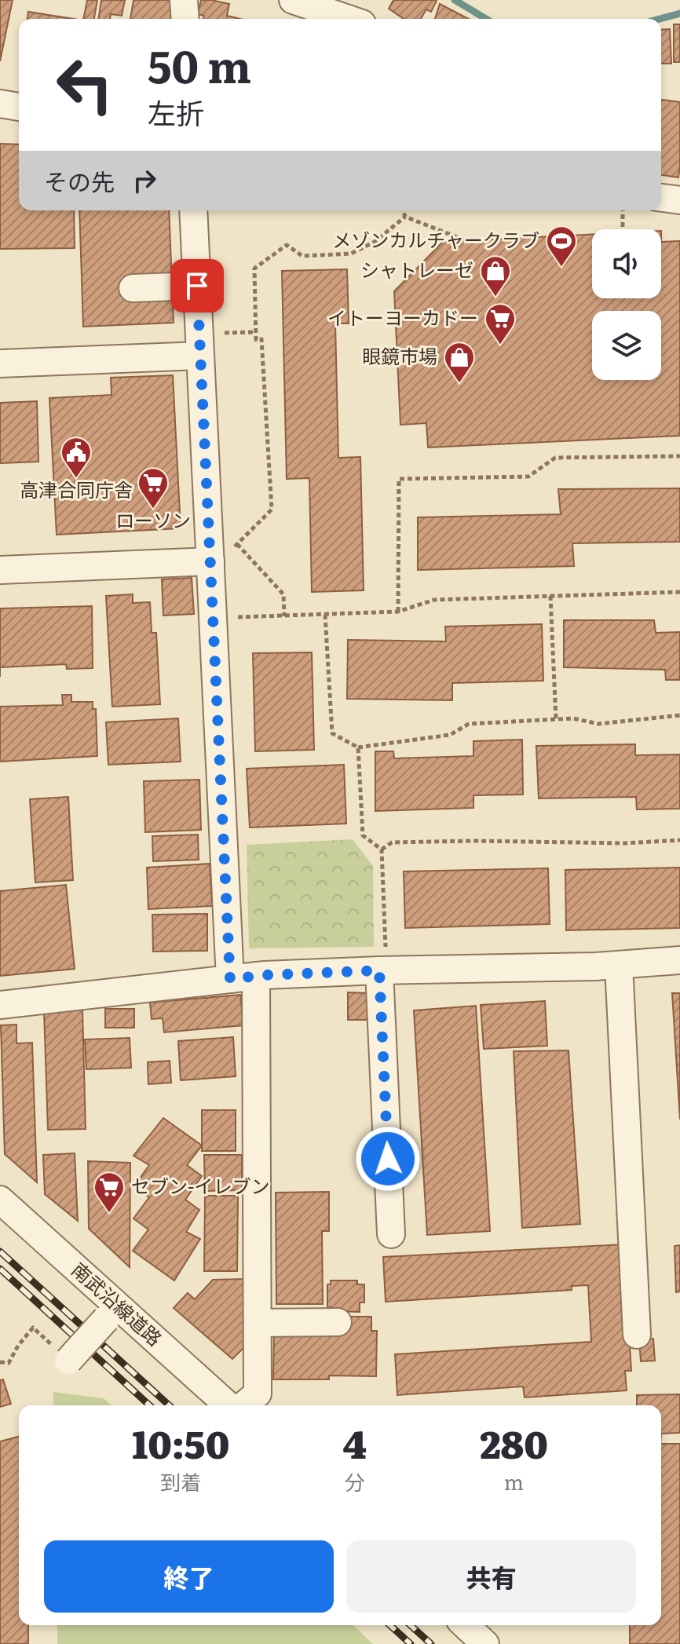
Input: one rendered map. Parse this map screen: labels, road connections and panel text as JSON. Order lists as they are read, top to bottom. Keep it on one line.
{"streets":{"street":["南武沿線道路"]},"places":{"sports":["メゾンカルチャークラブ"],"shop":["シャトレーゼ","眼鏡市場"],"supermarket":["イトーヨーカドー","ローソン","セブン-イレブン"],"public building":["高津合同庁舎"]},"page":{"turn":["50 m","左折"],"then":"その先","eta":["10:50","到着","4","分","280","m"],"buttons":["終了","共有"]}}
